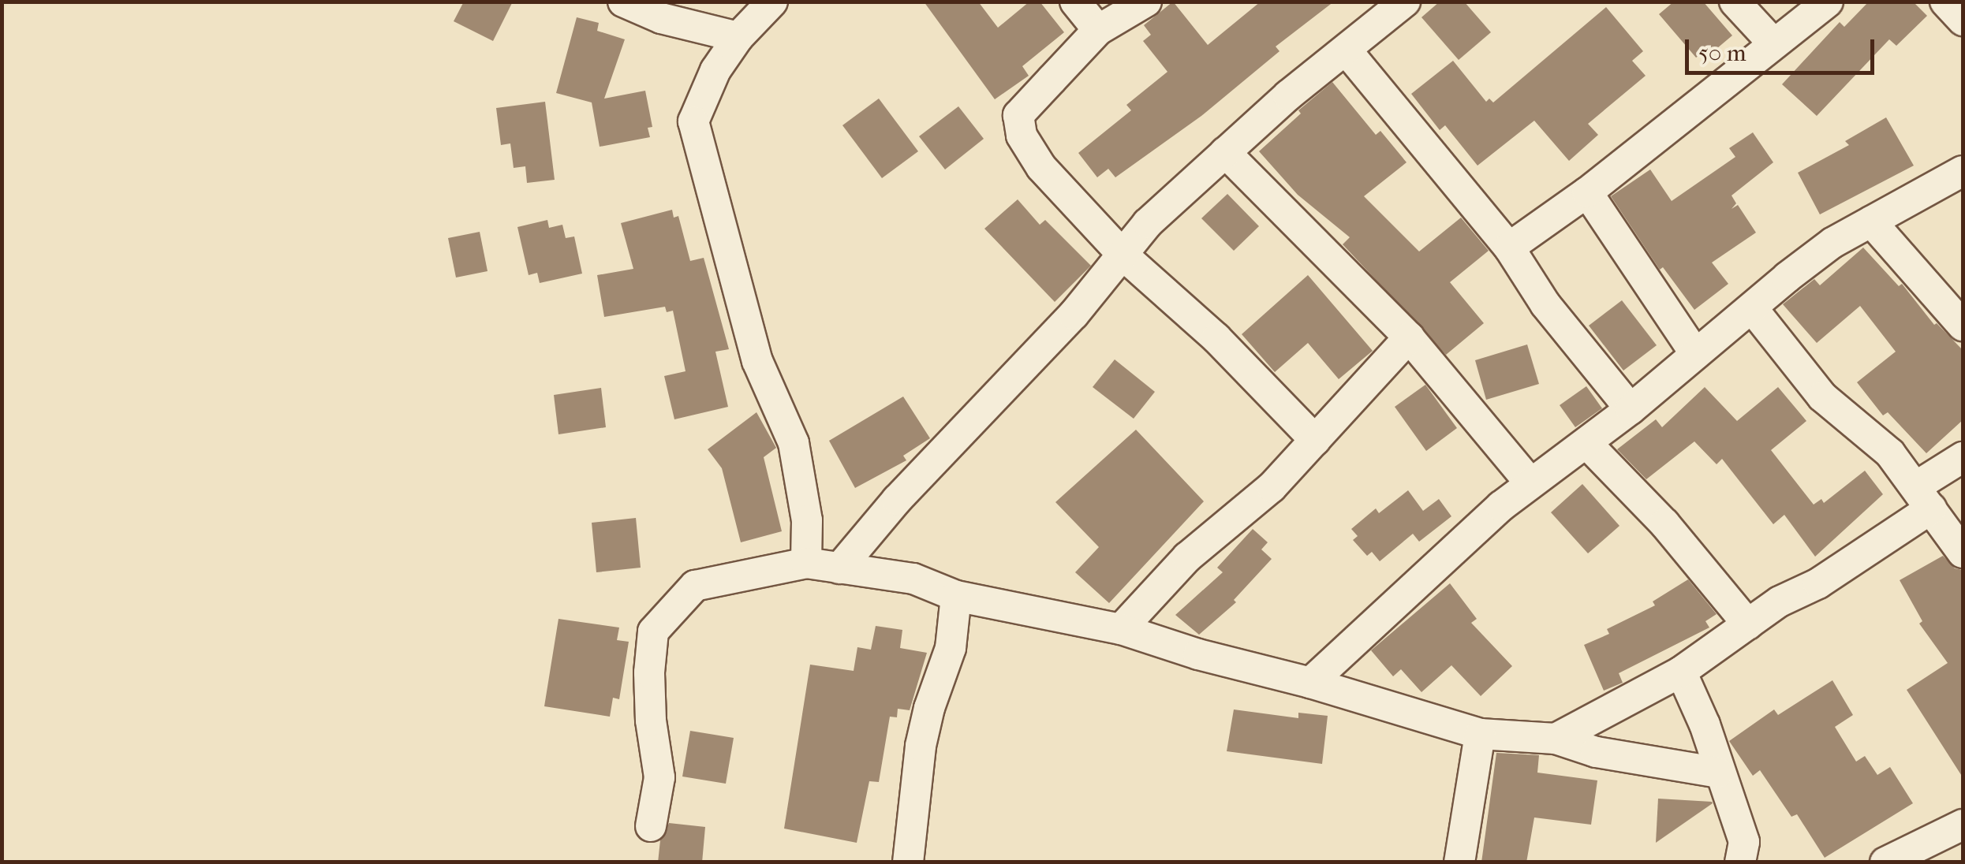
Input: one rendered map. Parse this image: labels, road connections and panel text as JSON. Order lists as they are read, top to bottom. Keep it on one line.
{"scale_bar":"50 m"}
